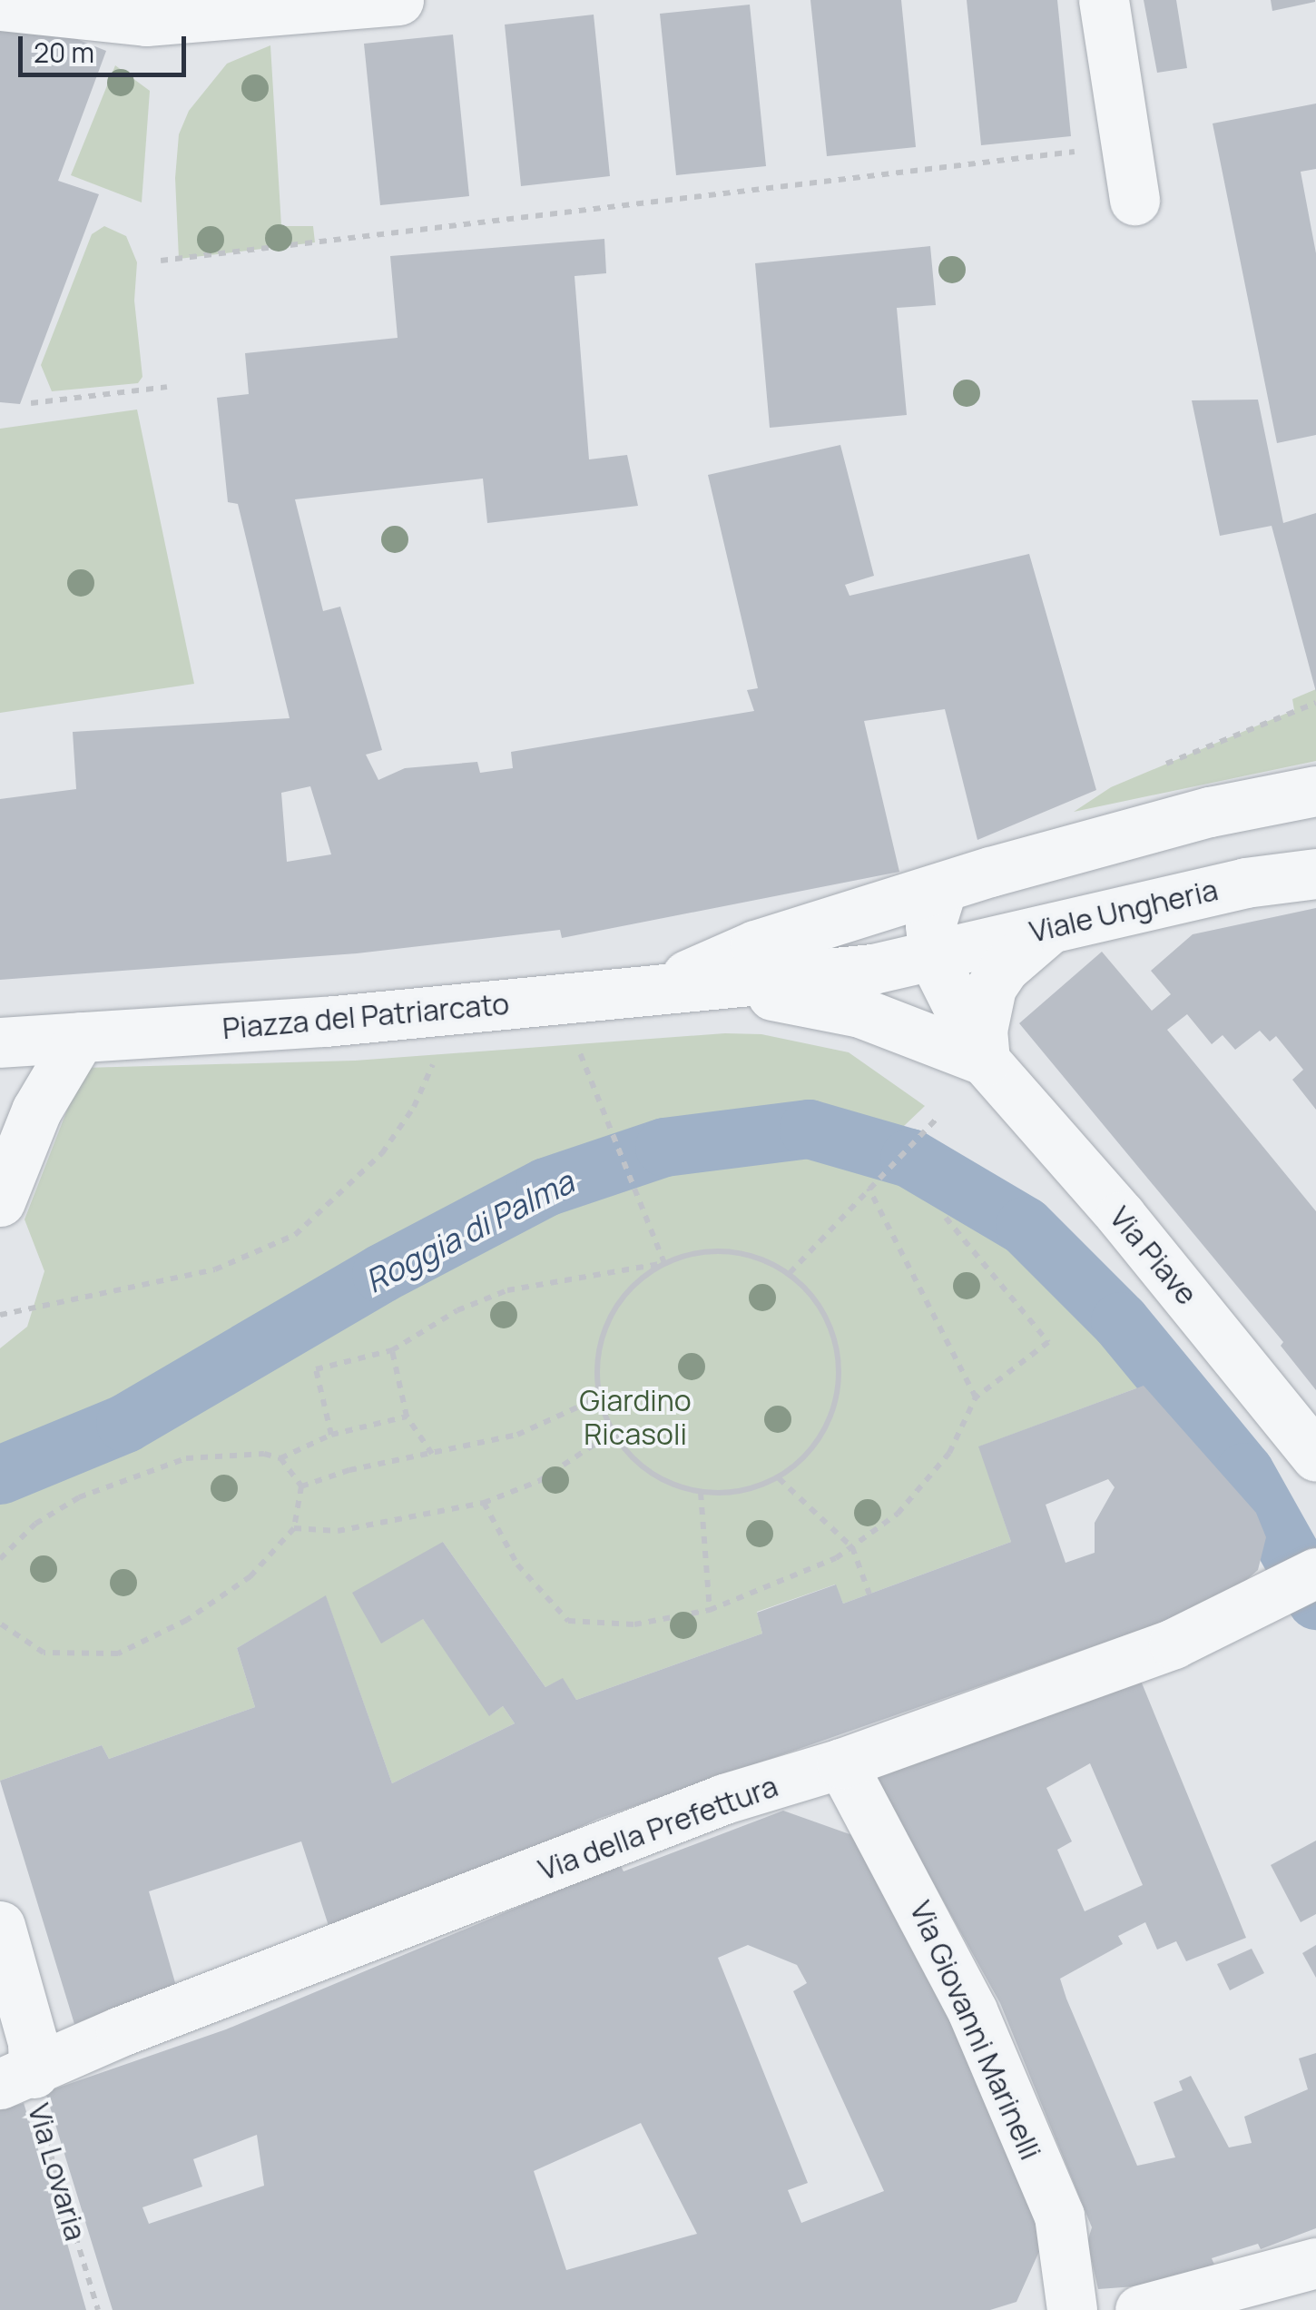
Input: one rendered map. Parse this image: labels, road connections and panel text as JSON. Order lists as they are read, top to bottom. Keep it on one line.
{"streets":{"street":["Viale Ungheria","Piazza del Patriarcato","Via Piave","Via della Prefettura","Via Giovanni Marinelli","Via Lovaria"]},"crossings":[["Viale Ungheria","Piazza del Patriarcato"],["Via della Prefettura","Via Giovanni Marinelli"],["Via della Prefettura","Via Lovaria"]],"water":["Roggia di Palma"],"parks":["Giardino Ricasoli"],"scale_bar":"20 m"}
